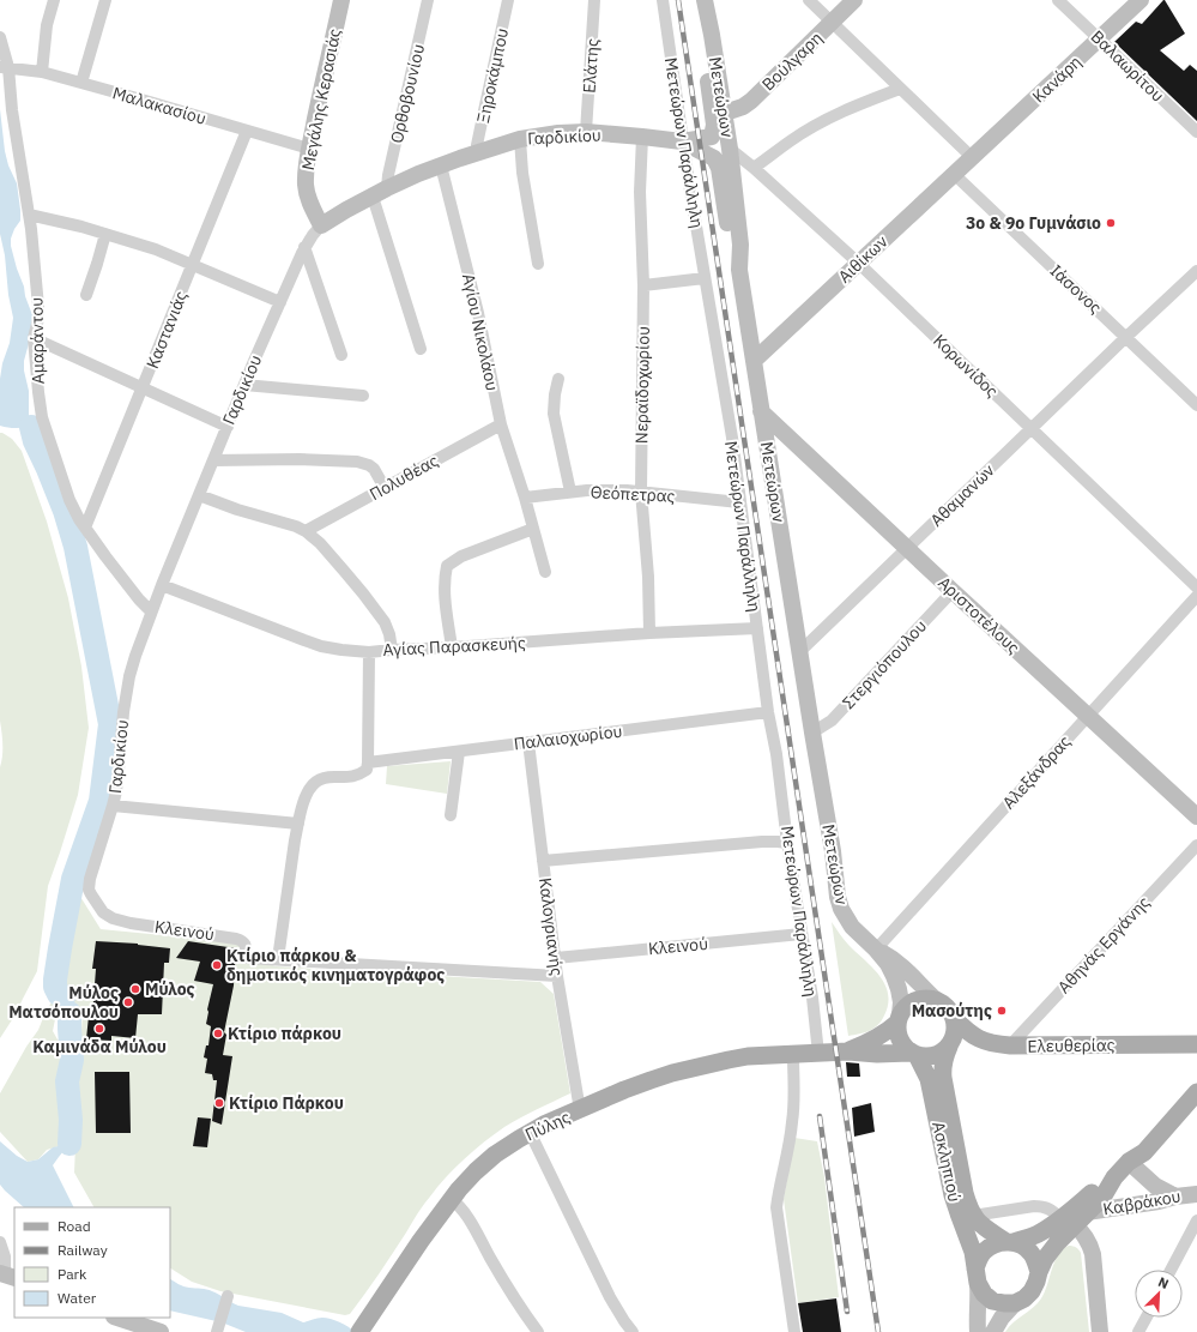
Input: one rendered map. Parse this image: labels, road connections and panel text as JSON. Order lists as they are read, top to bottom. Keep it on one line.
{"streets":{"main road":["Ελευθερίας","Πύλης","Ασκληπιού"],"street":["Βούλγαρη","Ελάτης","Βαλαωρίτου","Ξηροκάμπου","Κανάρη","Ορθοβουνίου","Μετεώρων","Μεγάλης Κερασιάς","Μαλακασίου","Γαρδικίου","Μετεώρων Παράλληλη","Αιθίκων","Ιάσονος","Καστανιάς","Αγίου Νικολάου","Αμαράντου","Κορωνίδος","Νεραϊδοχωρίου","Πολυθέας","Θεόπετρας","Αθαμανών","Αριστοτέλους","Αγίας Παρασκευής","Στεργιόπουλου","Παλαιοχωρίου","Αλεξάνδρας","Καλογριανής","Κλεινού","Αθηνάς Εργάνης","Καβράκου"]},"crossings":[["Βούλγαρη","Μετεώρων"],["Ελάτης","Γαρδικίου"],["Βαλαωρίτου","Κανάρη"],["Ξηροκάμπου","Γαρδικίου"],["Κανάρη","Αιθίκων"],["Ορθοβουνίου","Γαρδικίου"],["Μετεώρων","Αιθίκων"],["Μετεώρων","Κορωνίδος"],["Μετεώρων","Αθαμανών"],["Μετεώρων","Αριστοτέλους"],["Μετεώρων","Στεργιόπουλου"],["Μετεώρων","Αλεξάνδρας"],["Μετεώρων","Ελευθερίας"],["Μετεώρων","Ασκληπιού"],["Μεγάλης Κερασιάς","Μαλακασίου"],["Μεγάλης Κερασιάς","Γαρδικίου"],["Μαλακασίου","Καστανιάς"],["Μαλακασίου","Αμαράντου"],["Γαρδικίου","Μετεώρων Παράλληλη"],["Γαρδικίου","Αγίου Νικολάου"],["Γαρδικίου","Αμαράντου"],["Γαρδικίου","Νεραϊδοχωρίου"],["Γαρδικίου","Αγίας Παρασκευής"],["Γαρδικίου","Κλεινού"],["Μετεώρων Παράλληλη","Θεόπετρας"],["Μετεώρων Παράλληλη","Αγίας Παρασκευής"],["Μετεώρων Παράλληλη","Παλαιοχωρίου"],["Μετεώρων Παράλληλη","Κλεινού"],["Μετεώρων Παράλληλη","Πύλης"],["Αιθίκων","Ιάσονος"],["Αιθίκων","Κορωνίδος"],["Ιάσονος","Αθαμανών"],["Καστανιάς","Αμαράντου"],["Αγίου Νικολάου","Πολυθέας"],["Αγίου Νικολάου","Θεόπετρας"],["Κορωνίδος","Αθαμανών"],["Νεραϊδοχωρίου","Θεόπετρας"],["Νεραϊδοχωρίου","Αγίας Παρασκευής"],["Αθαμανών","Αριστοτέλους"],["Αριστοτέλους","Στεργιόπουλου"],["Αριστοτέλους","Αλεξάνδρας"],["Παλαιοχωρίου","Καλογριανής"],["Καλογριανής","Κλεινού"],["Καλογριανής","Πύλης"],["Αθηνάς Εργάνης","Ελευθερίας"],["Ελευθερίας","Ασκληπιού"]],"places":["3ο & 9ο Γυμνάσιο","Κτίριο πάρκου & δημοτικός κινηματογράφος","Μύλος","Μύλος Ματσόπουλου","Μασούτης","Καμινάδα Μύλου","Κτίριο πάρκου","Κτίριο Πάρκου"],"legend":["Road","Railway","Park","Water"],"north":"top right"}
